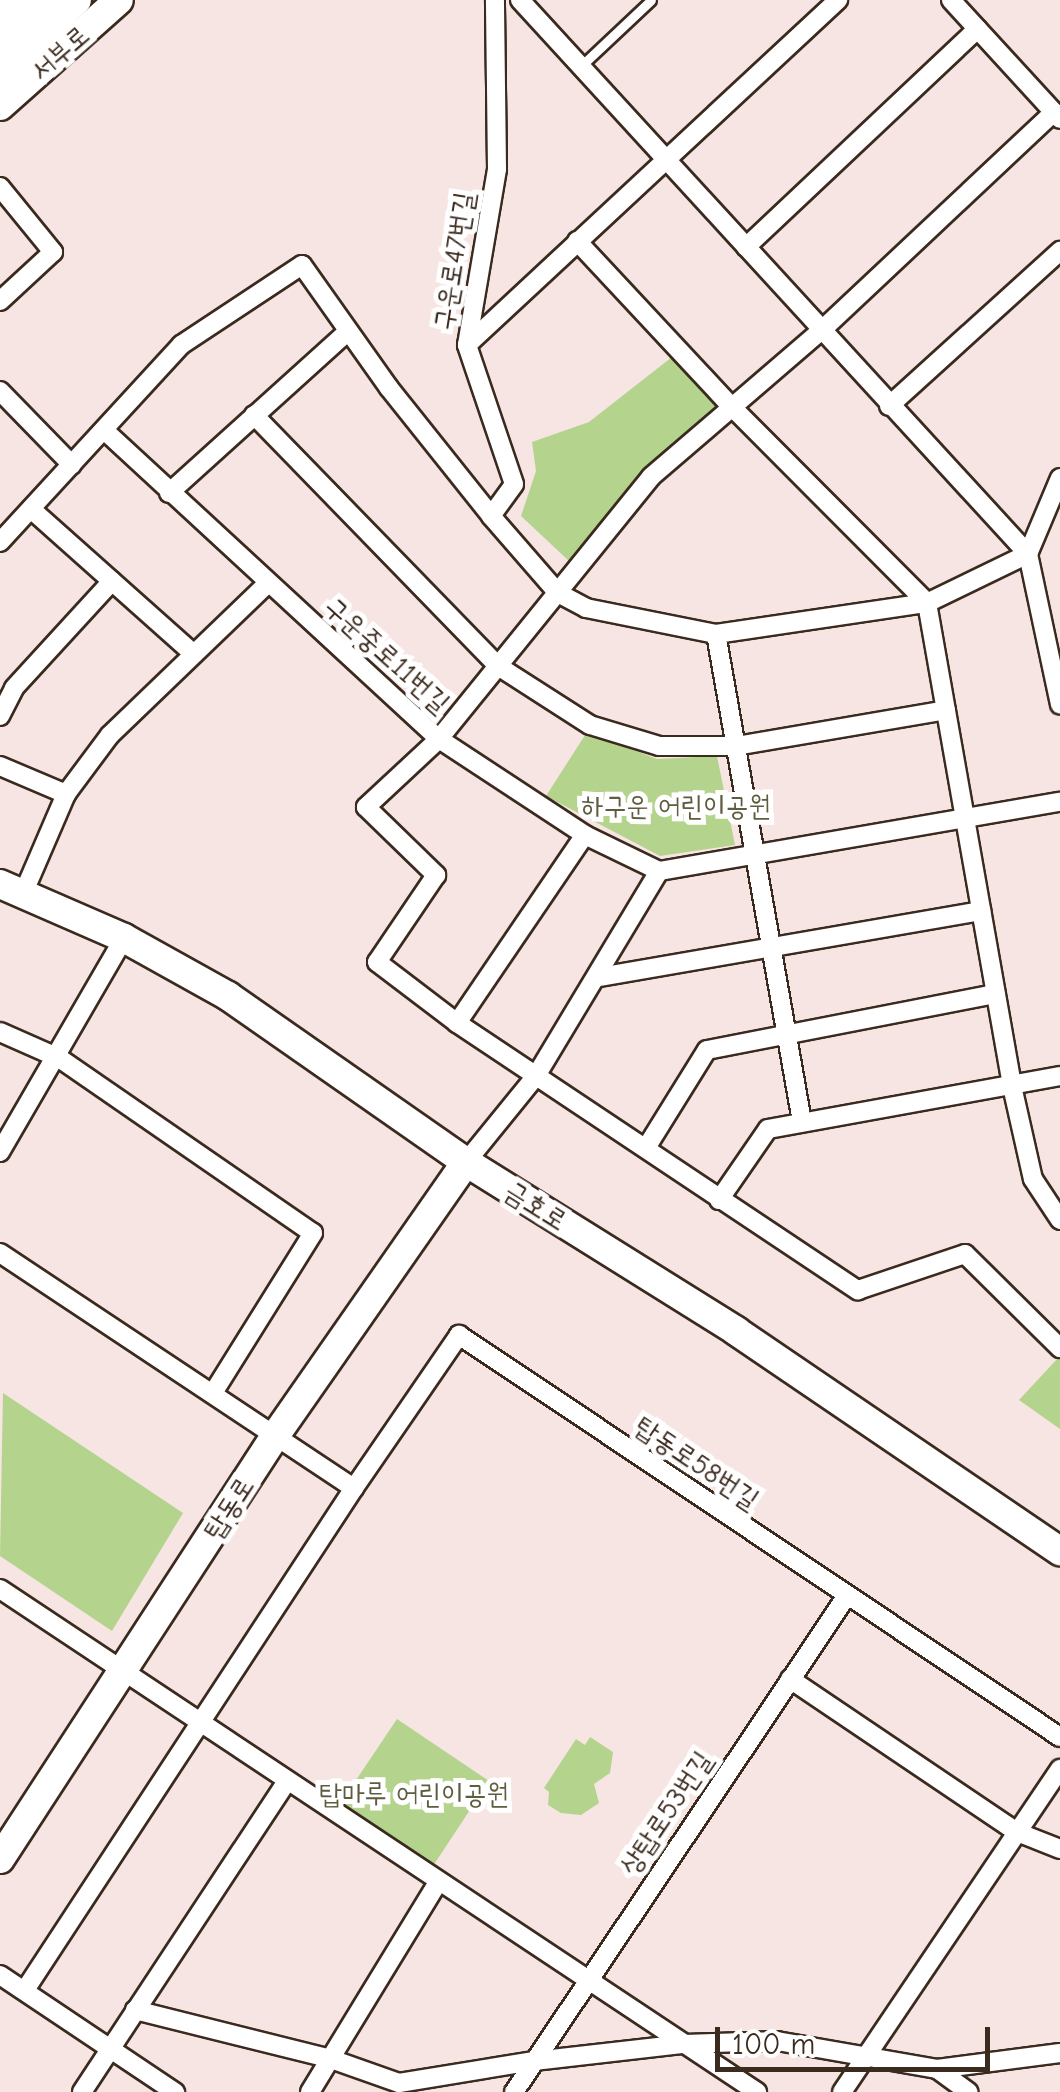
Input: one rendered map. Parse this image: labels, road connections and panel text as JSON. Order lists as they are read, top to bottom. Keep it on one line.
{"streets":{"street":["서부로","구운로47번길","구운중로11번길","금호로","탑동로58번길","탑동로","상탑로53번길"]},"crossings":[["금호로","탑동로"],["탑동로58번길","상탑로53번길"]],"parks":["하구운 어린이공원","탑마루 어린이공원"],"scale_bar":"100 m"}
